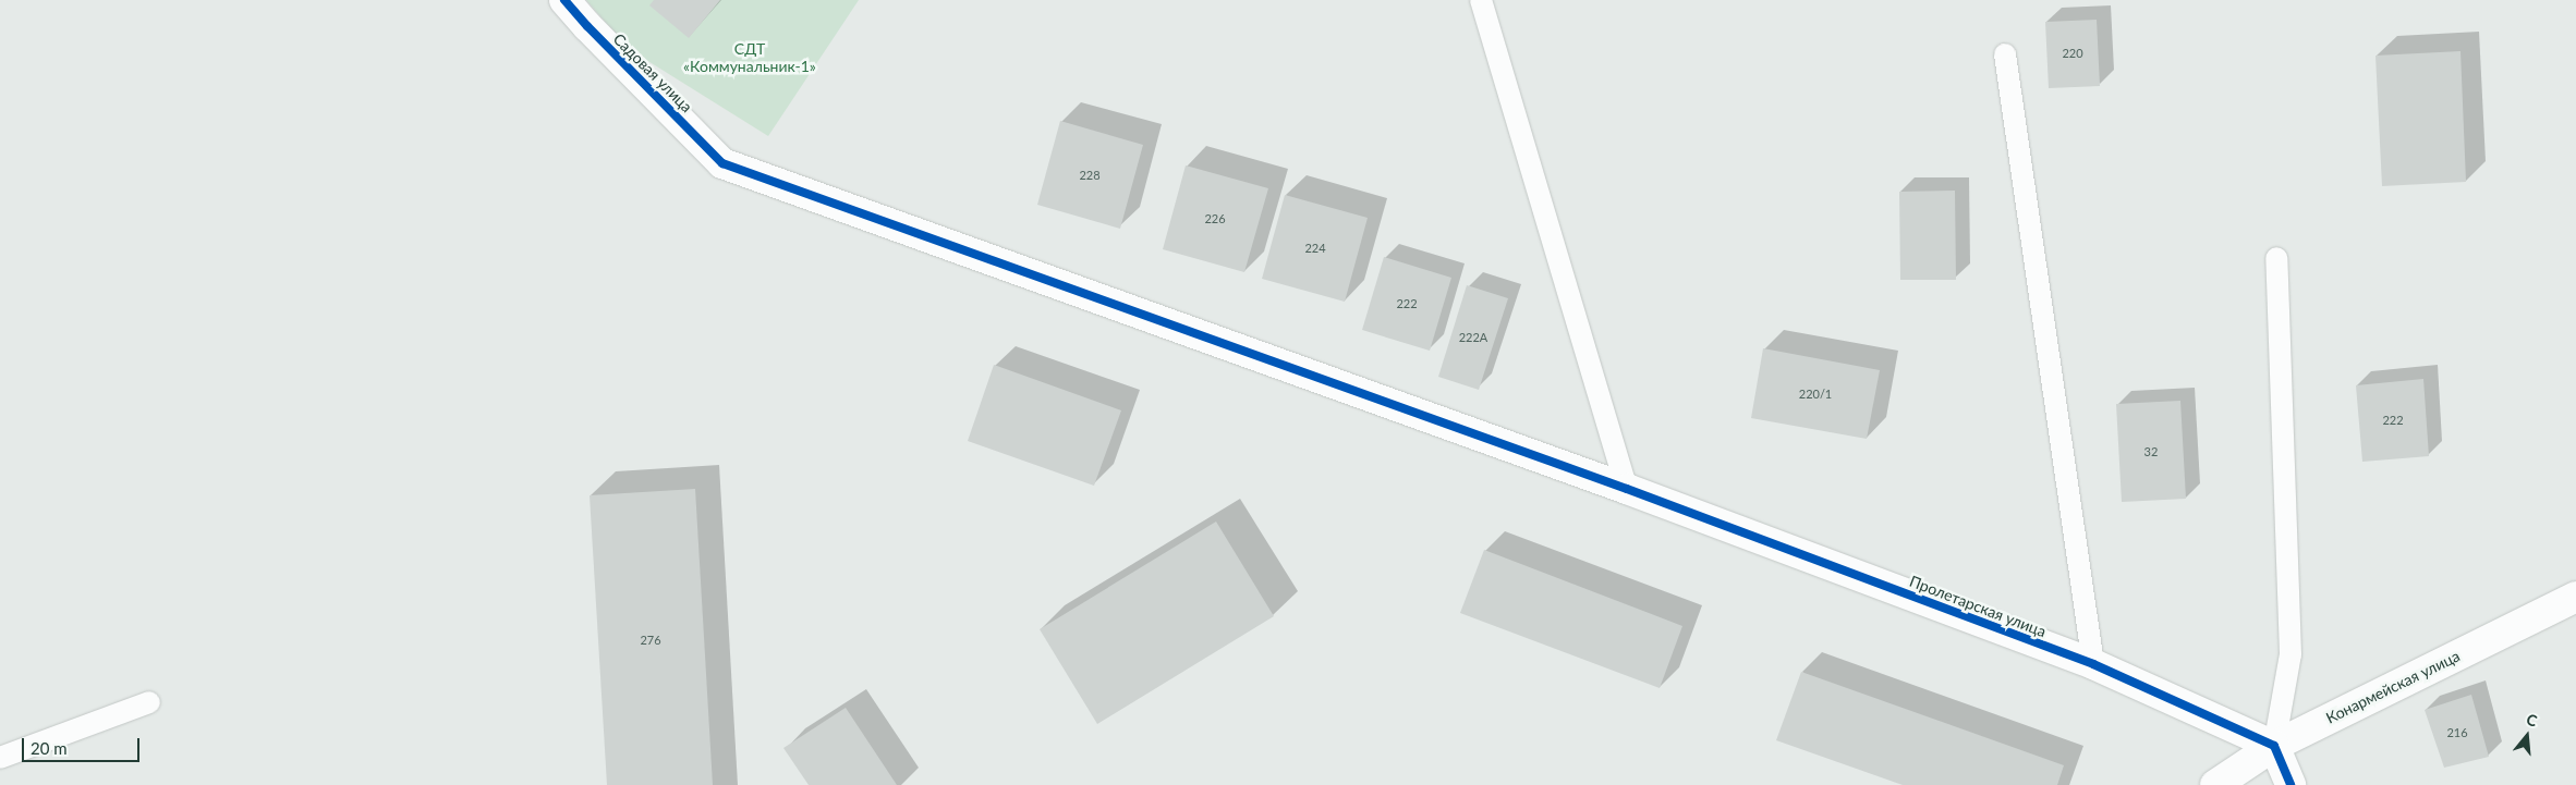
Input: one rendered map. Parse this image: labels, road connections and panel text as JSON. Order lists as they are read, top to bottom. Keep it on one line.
{"streets":{"street":["Садовая улица","Пролетарская улица","Конармейская улица"]},"crossings":[["Садовая улица","Пролетарская улица"],["Пролетарская улица","Конармейская улица"]],"parks":["СДТ «Коммунальник-1»"],"house_numbers":["220","228","226","224","222","222А","220/1","222","32","276","216"],"scale_bar":"20 m","north":"top"}
